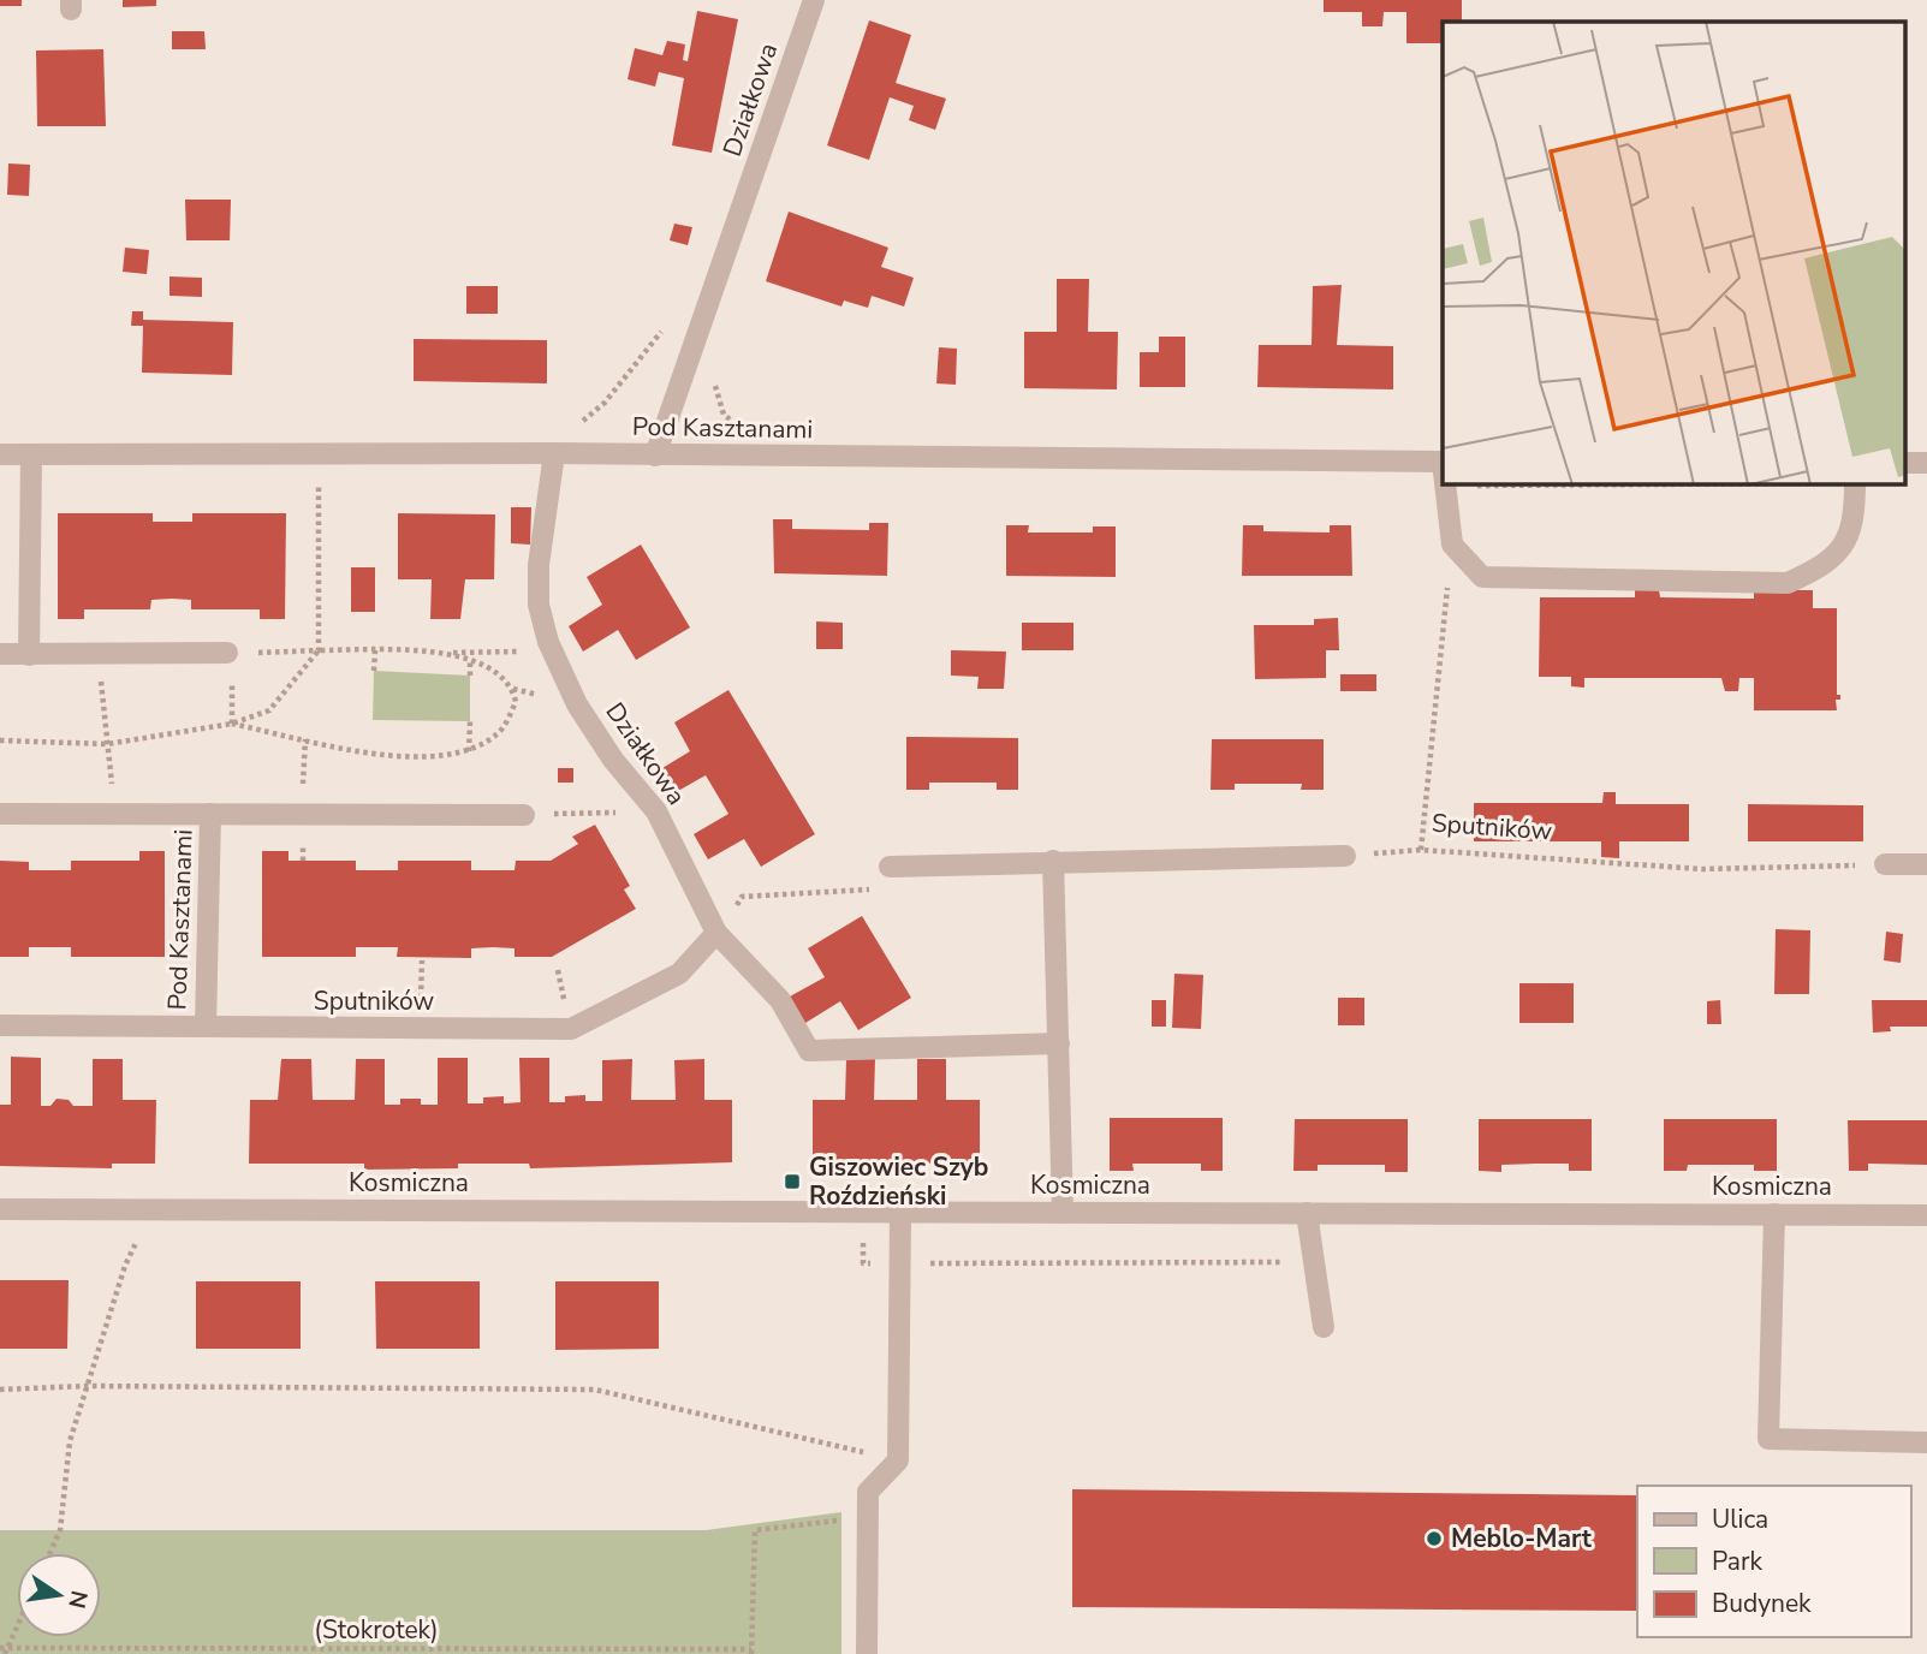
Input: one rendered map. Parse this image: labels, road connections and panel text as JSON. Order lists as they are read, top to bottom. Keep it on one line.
{"streets":{"street":["Działkowa","Pod Kasztanami","Sputników","Kosmiczna"],"path":["(Stokrotek)"]},"crossings":[["Działkowa","Pod Kasztanami"],["Działkowa","Sputników"],["Pod Kasztanami","Sputników"]],"places":{"transit":["Giszowiec Szyb Roździeński"],"other":["Meblo-Mart"]},"legend":["Ulica","Park","Budynek"],"north":"right"}
